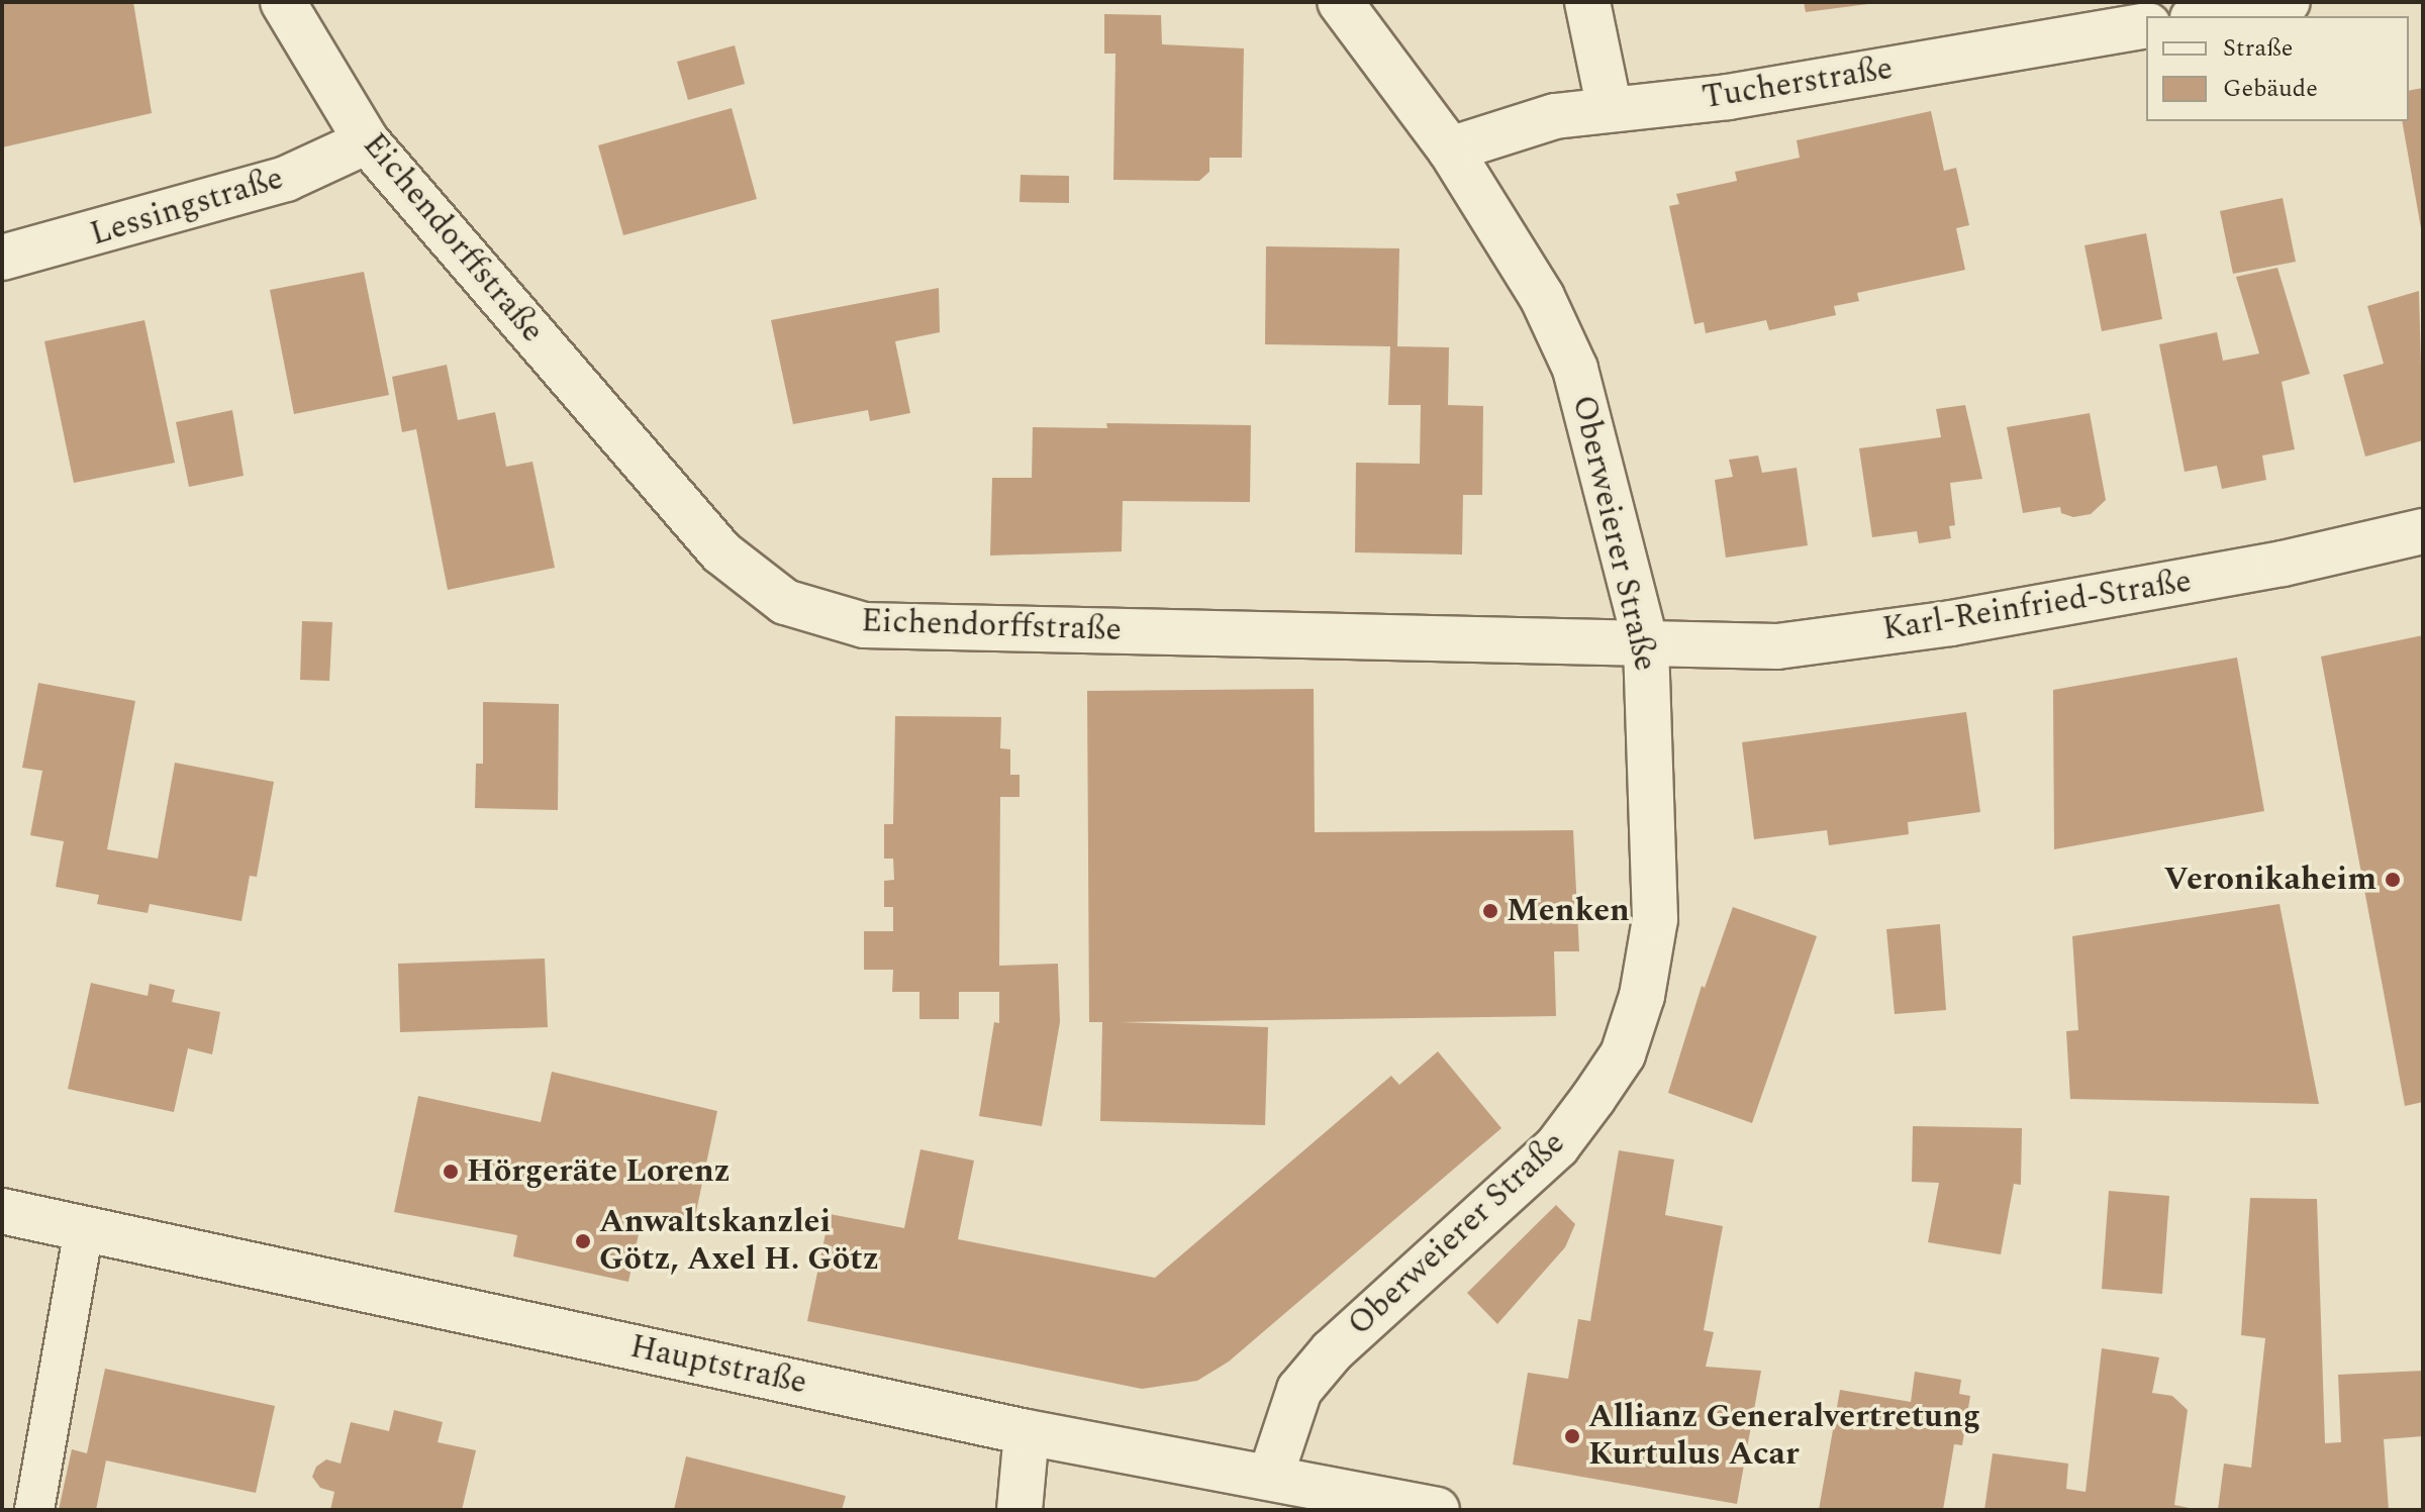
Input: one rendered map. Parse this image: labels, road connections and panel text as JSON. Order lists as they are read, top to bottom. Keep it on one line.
{"streets":{"street":["Tucherstraße","Lessingstraße","Eichendorffstraße","Oberweierer Straße","Karl-Reinfried-Straße","Hauptstraße"]},"crossings":[["Tucherstraße","Oberweierer Straße"],["Lessingstraße","Eichendorffstraße"],["Eichendorffstraße","Oberweierer Straße"],["Eichendorffstraße","Karl-Reinfried-Straße"],["Oberweierer Straße","Karl-Reinfried-Straße"],["Oberweierer Straße","Hauptstraße"]],"places":["Veronikaheim","Menken","Hörgeräte Lorenz","Anwaltskanzlei Götz, Axel H. Götz","Allianz Generalvertretung Kurtulus Acar"],"legend":["Straße","Gebäude"]}
